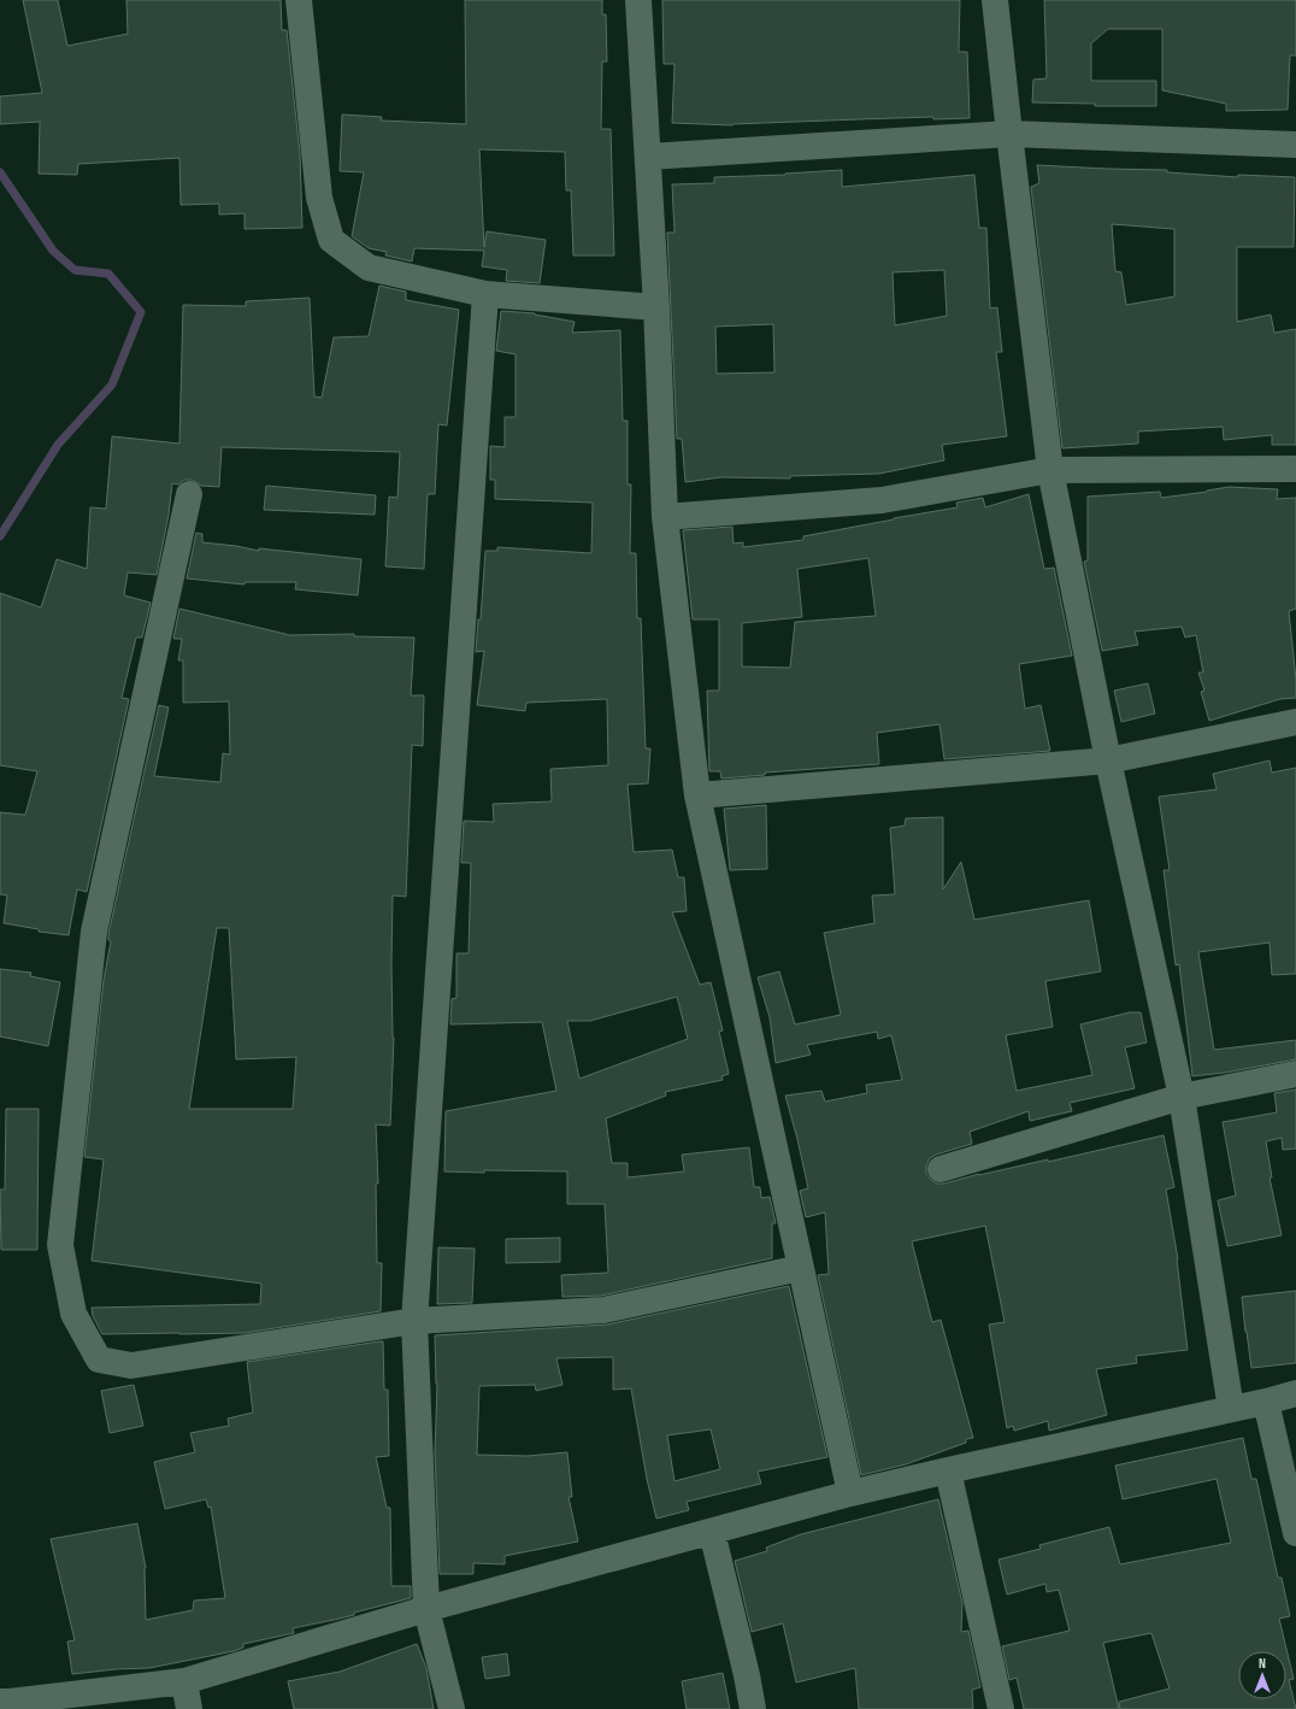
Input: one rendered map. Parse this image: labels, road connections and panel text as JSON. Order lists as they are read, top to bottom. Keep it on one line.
{"north":"top"}
